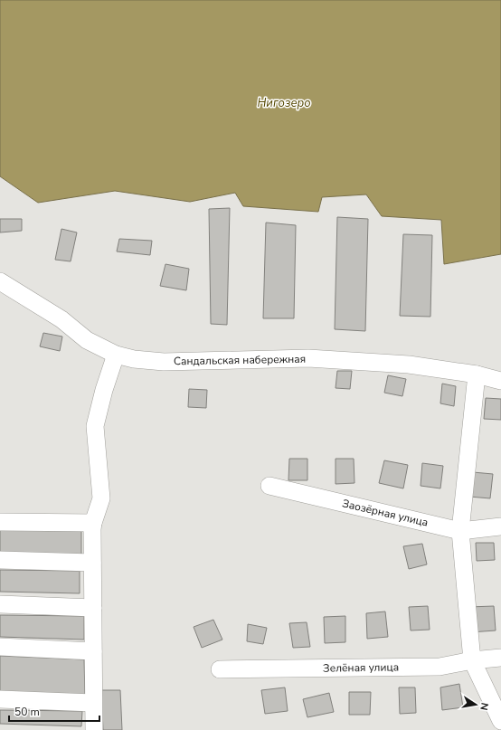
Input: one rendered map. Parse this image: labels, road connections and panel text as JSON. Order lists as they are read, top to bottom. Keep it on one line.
{"streets":{"street":["Сандальская набережная","Заозёрная улица","Зелёная улица"]},"water":["Нигозеро"],"scale_bar":"50 m","north":"right"}
